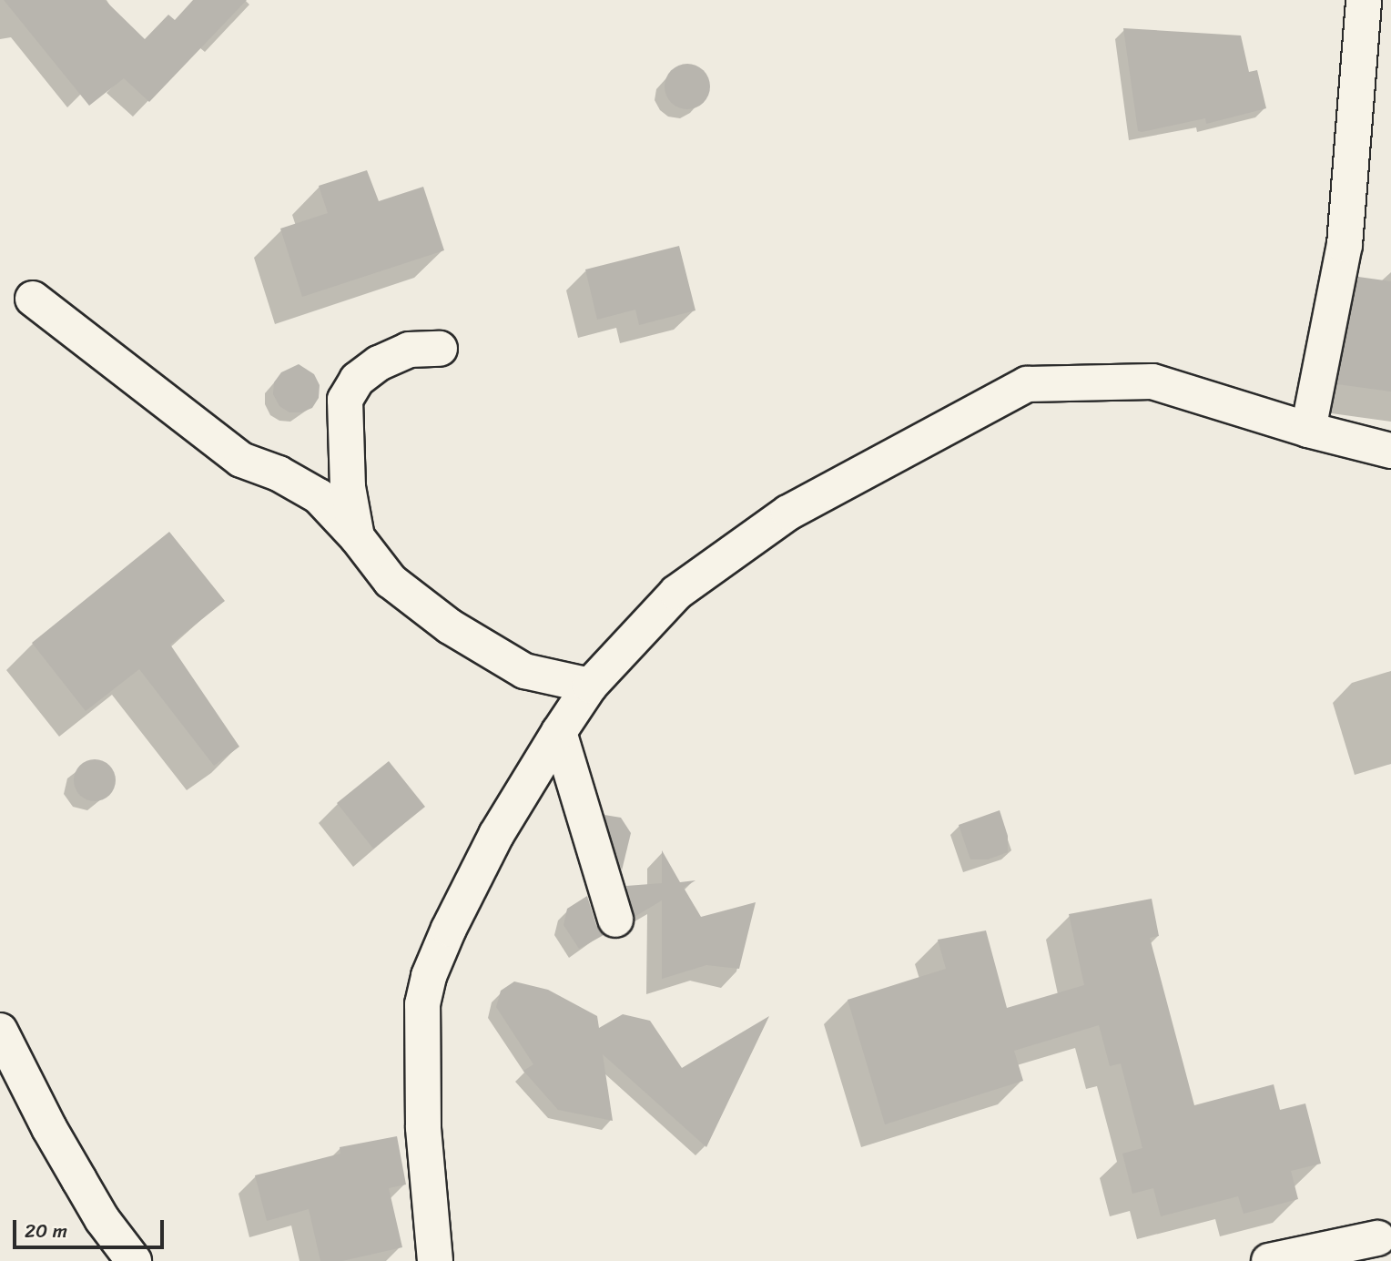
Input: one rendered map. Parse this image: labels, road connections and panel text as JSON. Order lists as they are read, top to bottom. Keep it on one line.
{"scale_bar":"20 m"}
